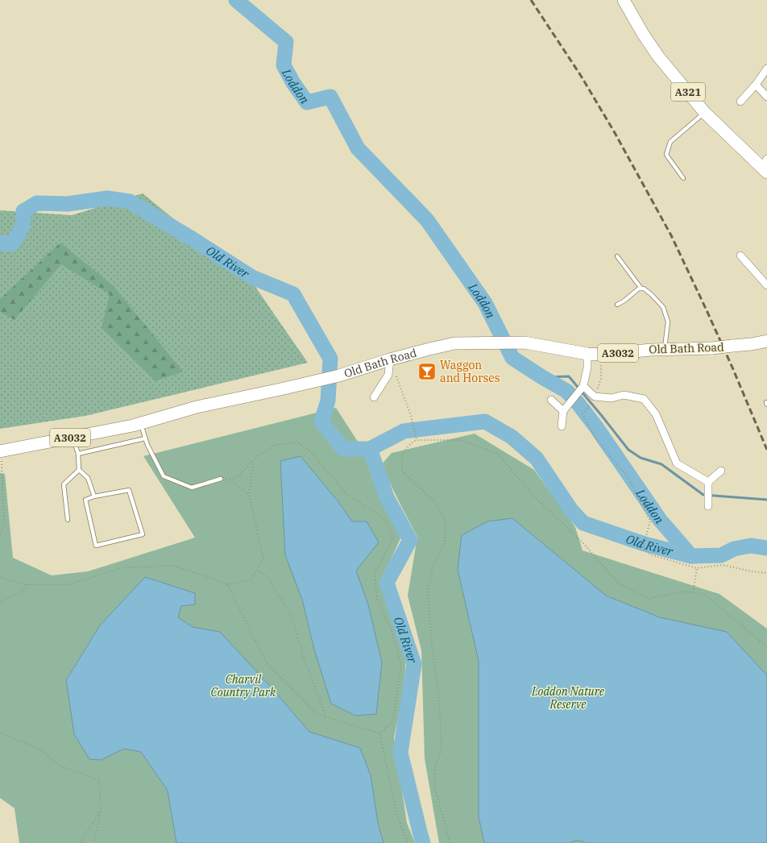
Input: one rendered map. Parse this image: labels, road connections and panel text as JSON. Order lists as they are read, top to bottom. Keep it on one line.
{"streets":{"main road":["A321","Old Bath Road","A3032"]},"water":["Loddon","Old River"],"parks":["Charvil Country Park","Loddon Nature Reserve"],"places":{"bar":["Waggon and Horses"]}}
